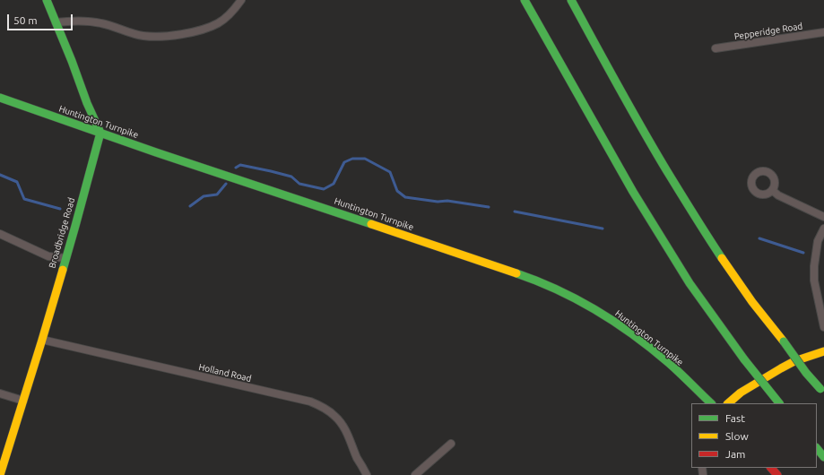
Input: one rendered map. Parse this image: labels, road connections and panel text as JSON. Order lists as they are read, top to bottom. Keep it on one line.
{"streets":{"main road":["Huntington Turnpike","Broadbridge Road"],"street":["Pepperidge Road","Holland Road"]},"crossings":[["Huntington Turnpike","Broadbridge Road"],["Broadbridge Road","Holland Road"]],"legend":["Fast","Slow","Jam"],"scale_bar":"50 m"}
